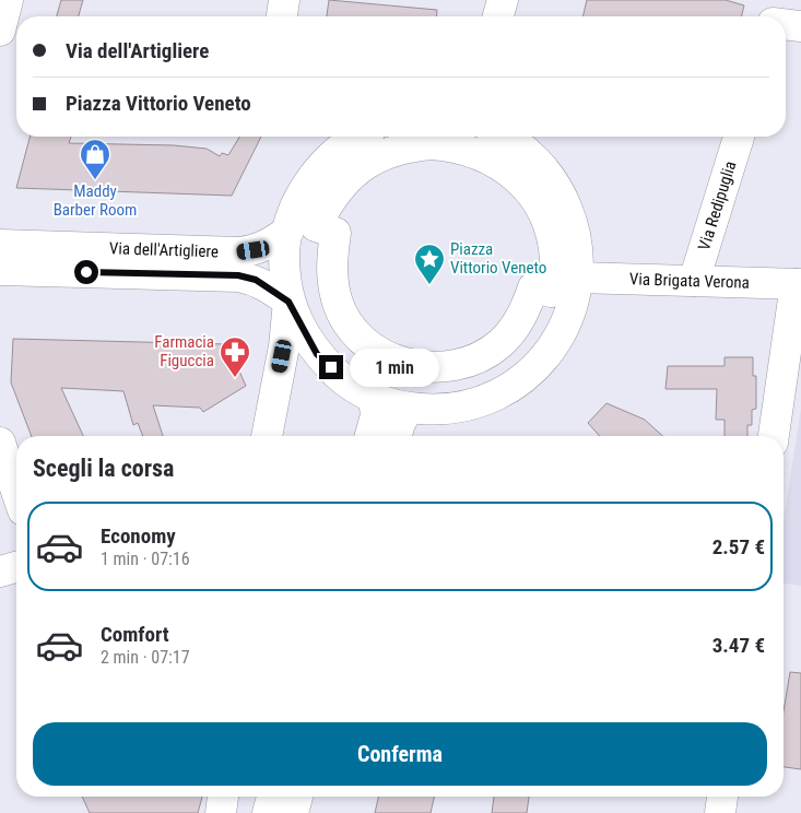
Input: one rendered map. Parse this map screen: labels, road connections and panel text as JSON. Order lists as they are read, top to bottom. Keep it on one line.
{"streets":{"street":["Via Redipuglia","Via dell'Artigliere","Via Brigata Verona"]},"crossings":[["Via Redipuglia","Via Brigata Verona"]],"places":{"shop":["Maddy Barber Room"],"place":["Piazza Vittorio Veneto"],"pharmacy":["Farmacia Figuccia"]},"page":{"banner":["Via dell'Artigliere","Piazza Vittorio Veneto"],"bubble":"1 min","heading":"Scegli la corsa","list":[{"name":"Economy","note":"1 min · 07:16","value":"2.57 €"},{"name":"Comfort","note":"2 min · 07:17","value":"3.47 €"}],"buttons":"Conferma"}}
